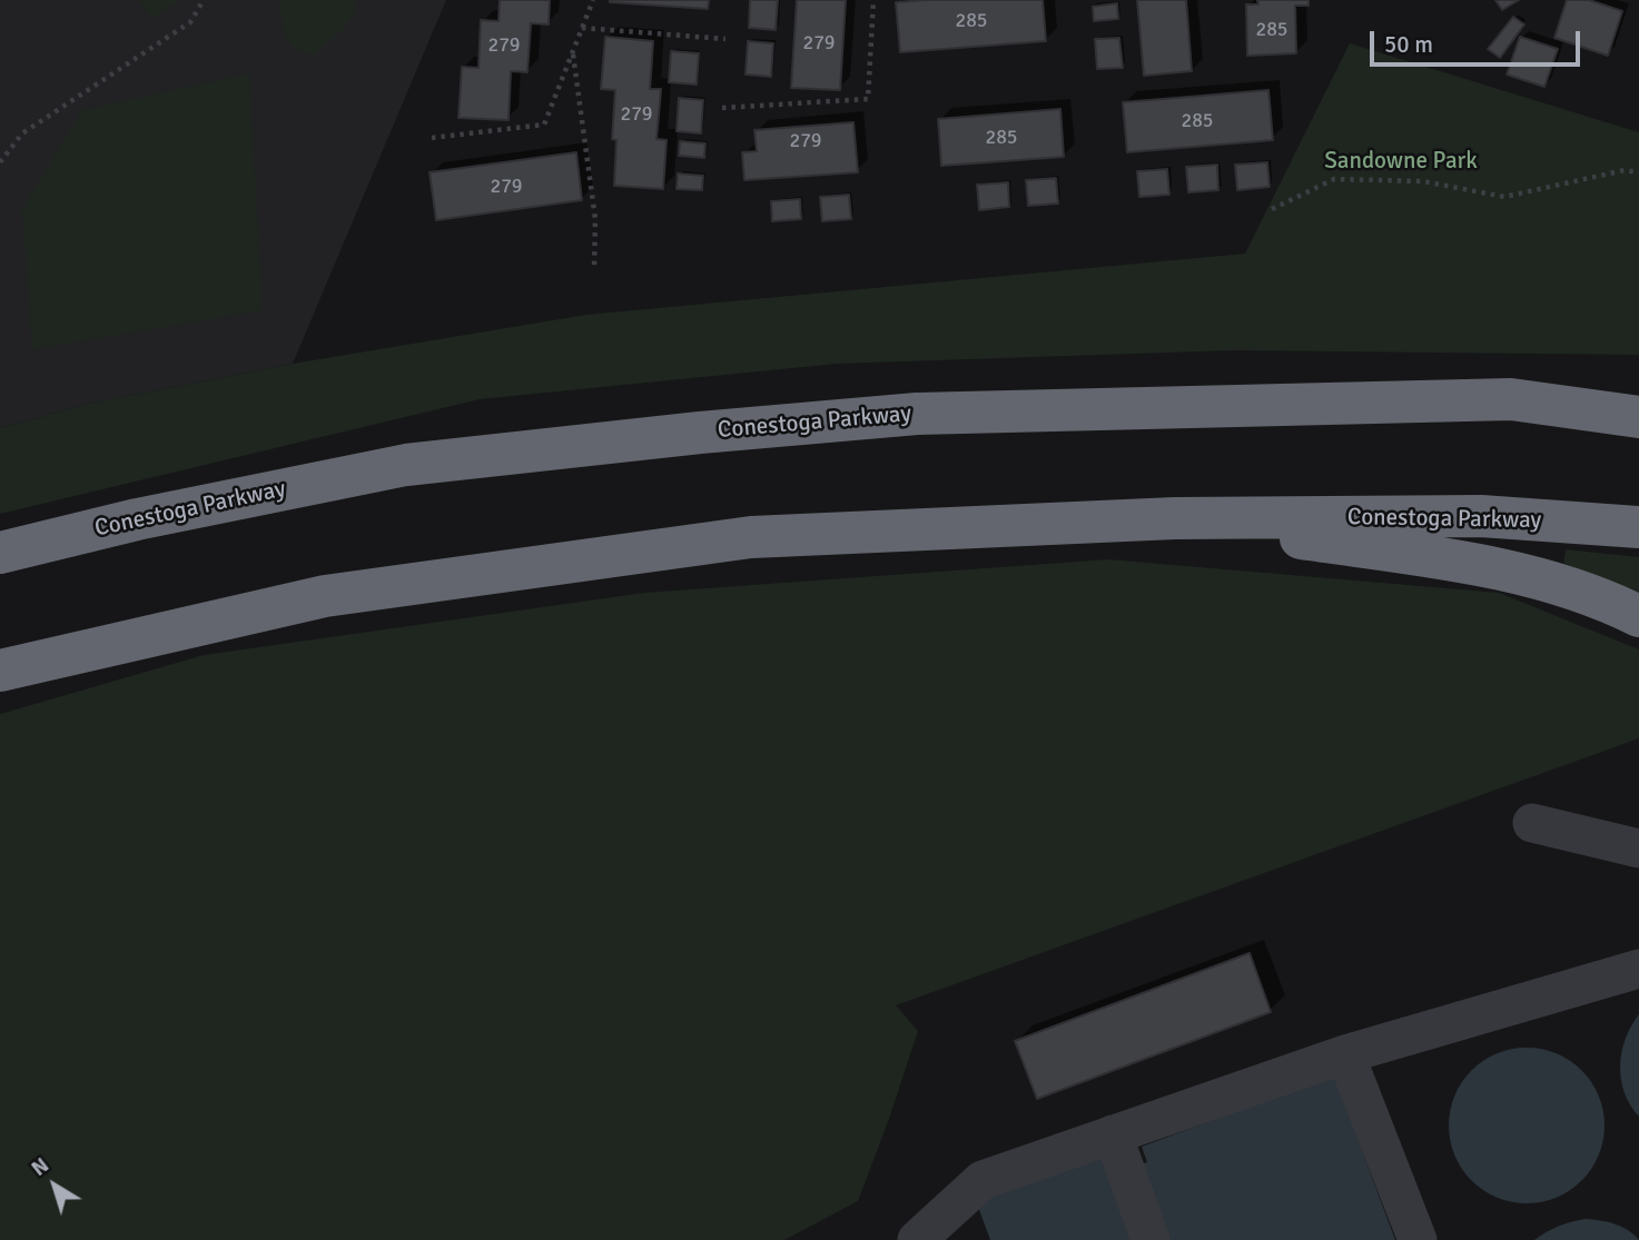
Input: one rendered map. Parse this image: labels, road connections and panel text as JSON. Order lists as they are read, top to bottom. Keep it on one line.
{"streets":{"highway":["Conestoga Parkway"]},"parks":["Sandowne Park"],"house_numbers":["285","285","279","279","279","285","285","279","279"],"scale_bar":"50 m","north":"top left"}
